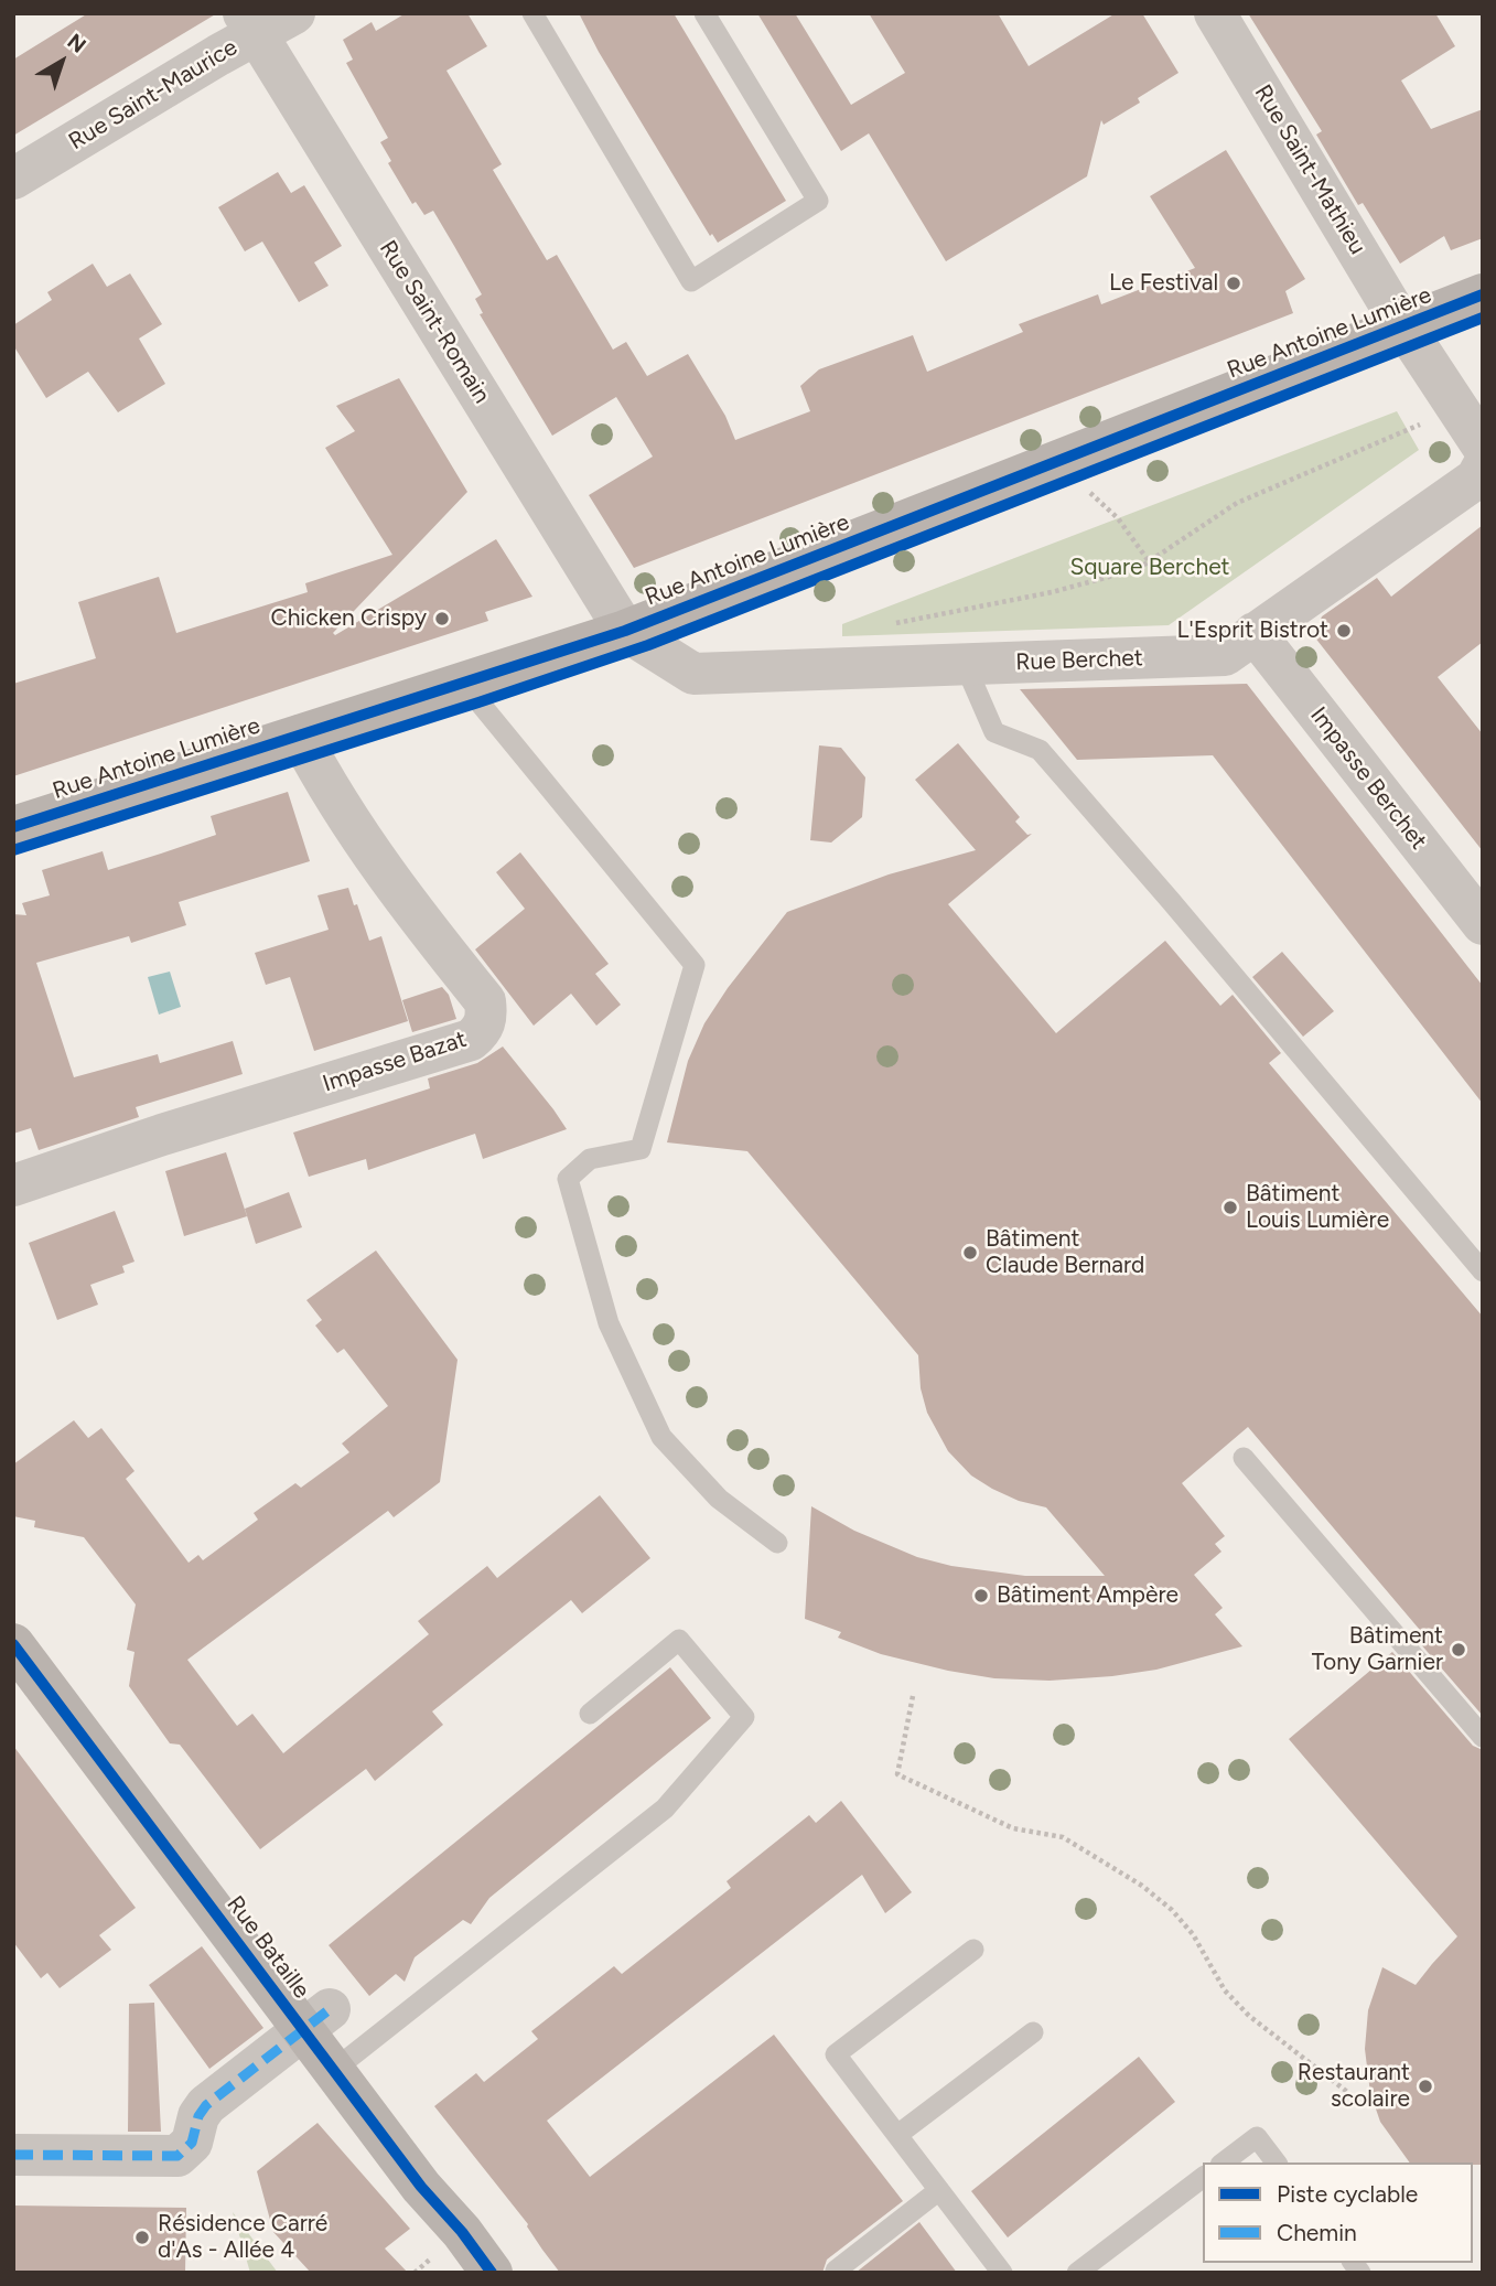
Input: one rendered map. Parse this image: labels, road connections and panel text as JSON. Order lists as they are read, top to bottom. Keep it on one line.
{"streets":{"street":["Rue Saint-Maurice","Rue Saint-Mathieu","Rue Saint-Romain","Rue Antoine Lumière","Rue Berchet","Impasse Berchet","Impasse Bazat","Rue Bataille"]},"crossings":[["Rue Saint-Maurice","Rue Saint-Romain"],["Rue Saint-Mathieu","Rue Antoine Lumière"],["Rue Saint-Romain","Rue Antoine Lumière"],["Rue Saint-Romain","Rue Berchet"],["Rue Antoine Lumière","Rue Berchet"],["Rue Antoine Lumière","Impasse Bazat"],["Rue Berchet","Impasse Berchet"]],"parks":["Square Berchet"],"places":["Le Festival","Chicken Crispy","L'Esprit Bistrot","Bâtiment Louis Lumière","Bâtiment Claude Bernard","Bâtiment Ampère","Bâtiment Tony Garnier","Restaurant scolaire","Résidence Carré d'As - Allée 4"],"legend":["Piste cyclable","Chemin"],"north":"top right"}
